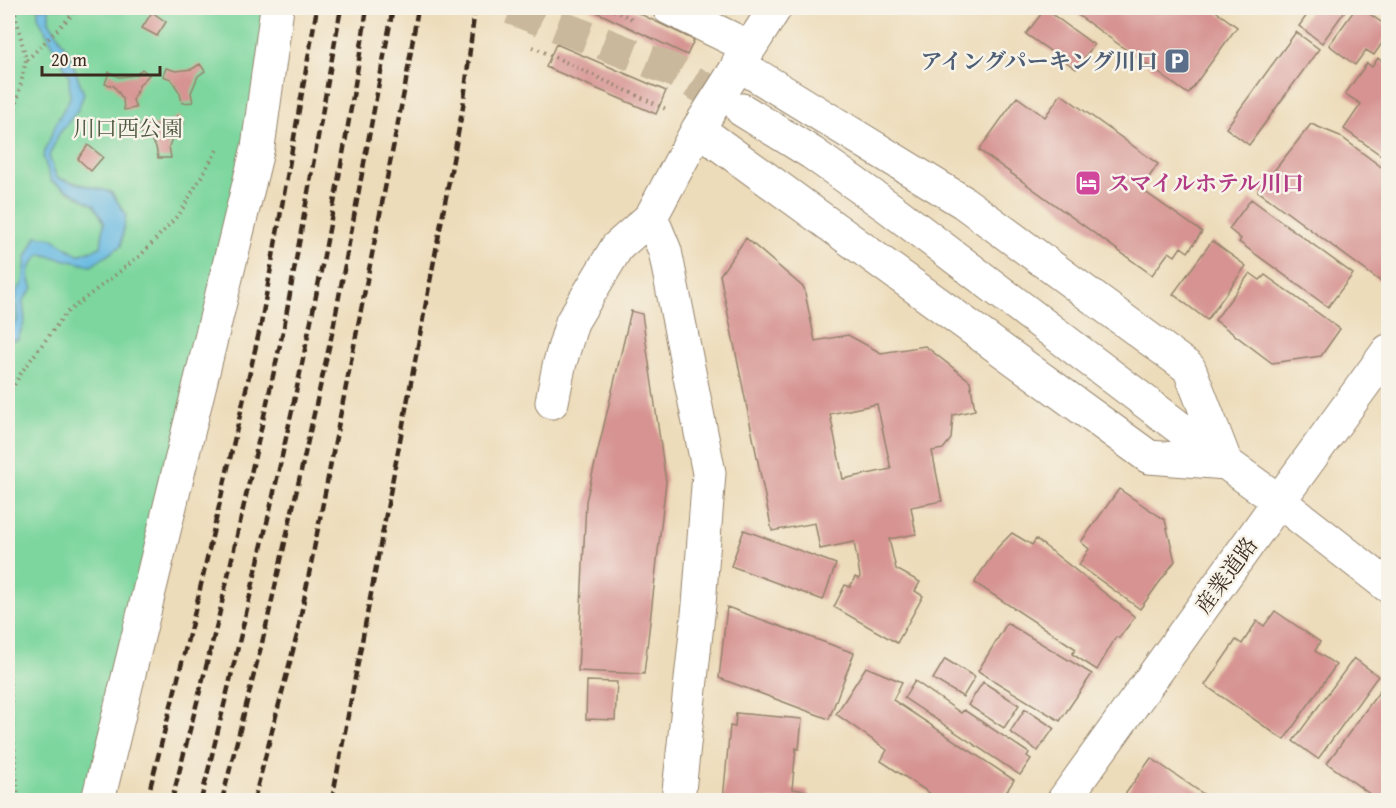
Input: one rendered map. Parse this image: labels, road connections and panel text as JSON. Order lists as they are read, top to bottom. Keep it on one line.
{"streets":{"street":["産業道路"]},"parks":["川口西公園"],"places":{"parking":["アイングパーキング川口"],"hotel":["スマイルホテル川口"]},"scale_bar":"20 m"}
